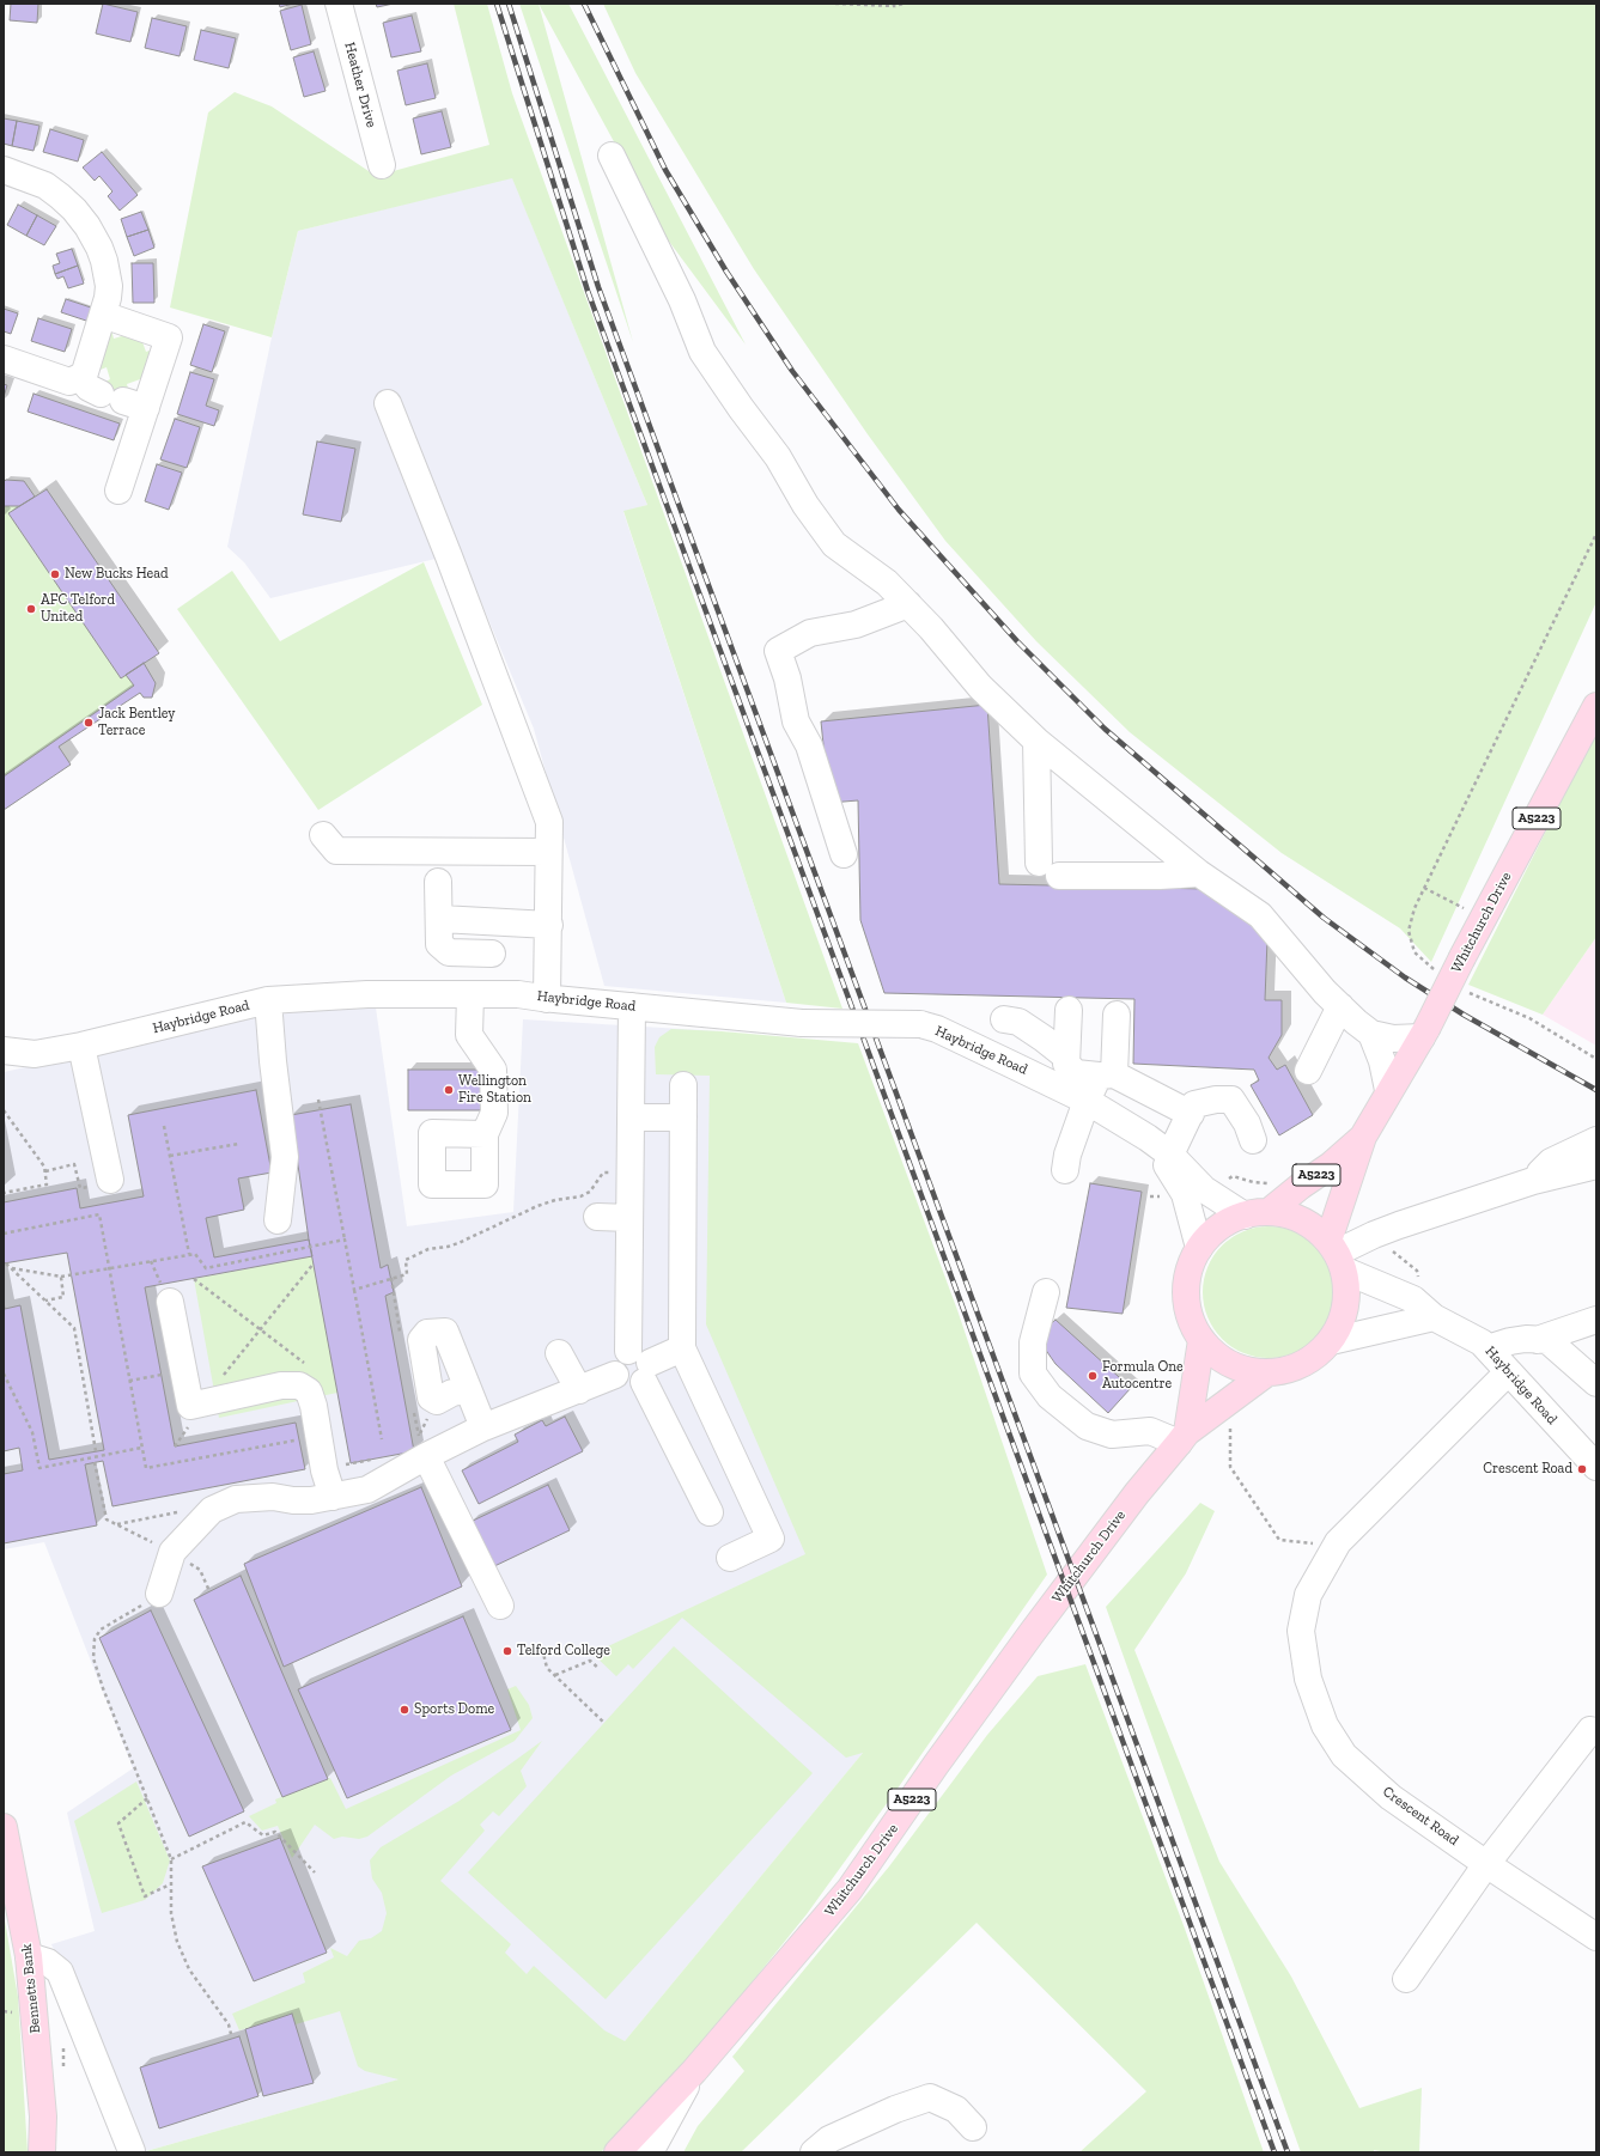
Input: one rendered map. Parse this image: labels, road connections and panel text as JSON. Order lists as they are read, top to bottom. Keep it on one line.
{"streets":{"main road":["A5223","Whitchurch Drive","Bennetts Bank"],"street":["Heather Drive","Haybridge Road","Crescent Road"]},"crossings":[["Whitchurch Drive","Haybridge Road"],["Haybridge Road","Crescent Road"]],"places":["New Bucks Head","AFC Telford United","Jack Bentley Terrace","Wellington Fire Station","Formula One Autocentre","Crescent Road","Telford College","Sports Dome"]}
